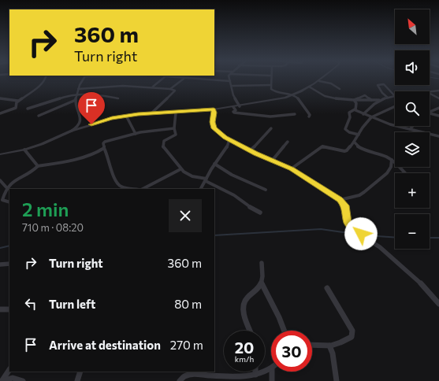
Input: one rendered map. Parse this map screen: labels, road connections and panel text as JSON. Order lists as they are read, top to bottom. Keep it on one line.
{"north":"top left","page":{"map_buttons":["+","−"],"turn":["360 m","Turn right"],"heading":["2 min","710 m · 08:20"],"list":[{"name":"Turn right","value":"360 m"},{"name":"Turn left","value":"80 m"},{"name":"Arrive at destination","value":"270 m"}],"speed":"20 km/h","limit":"30"}}
